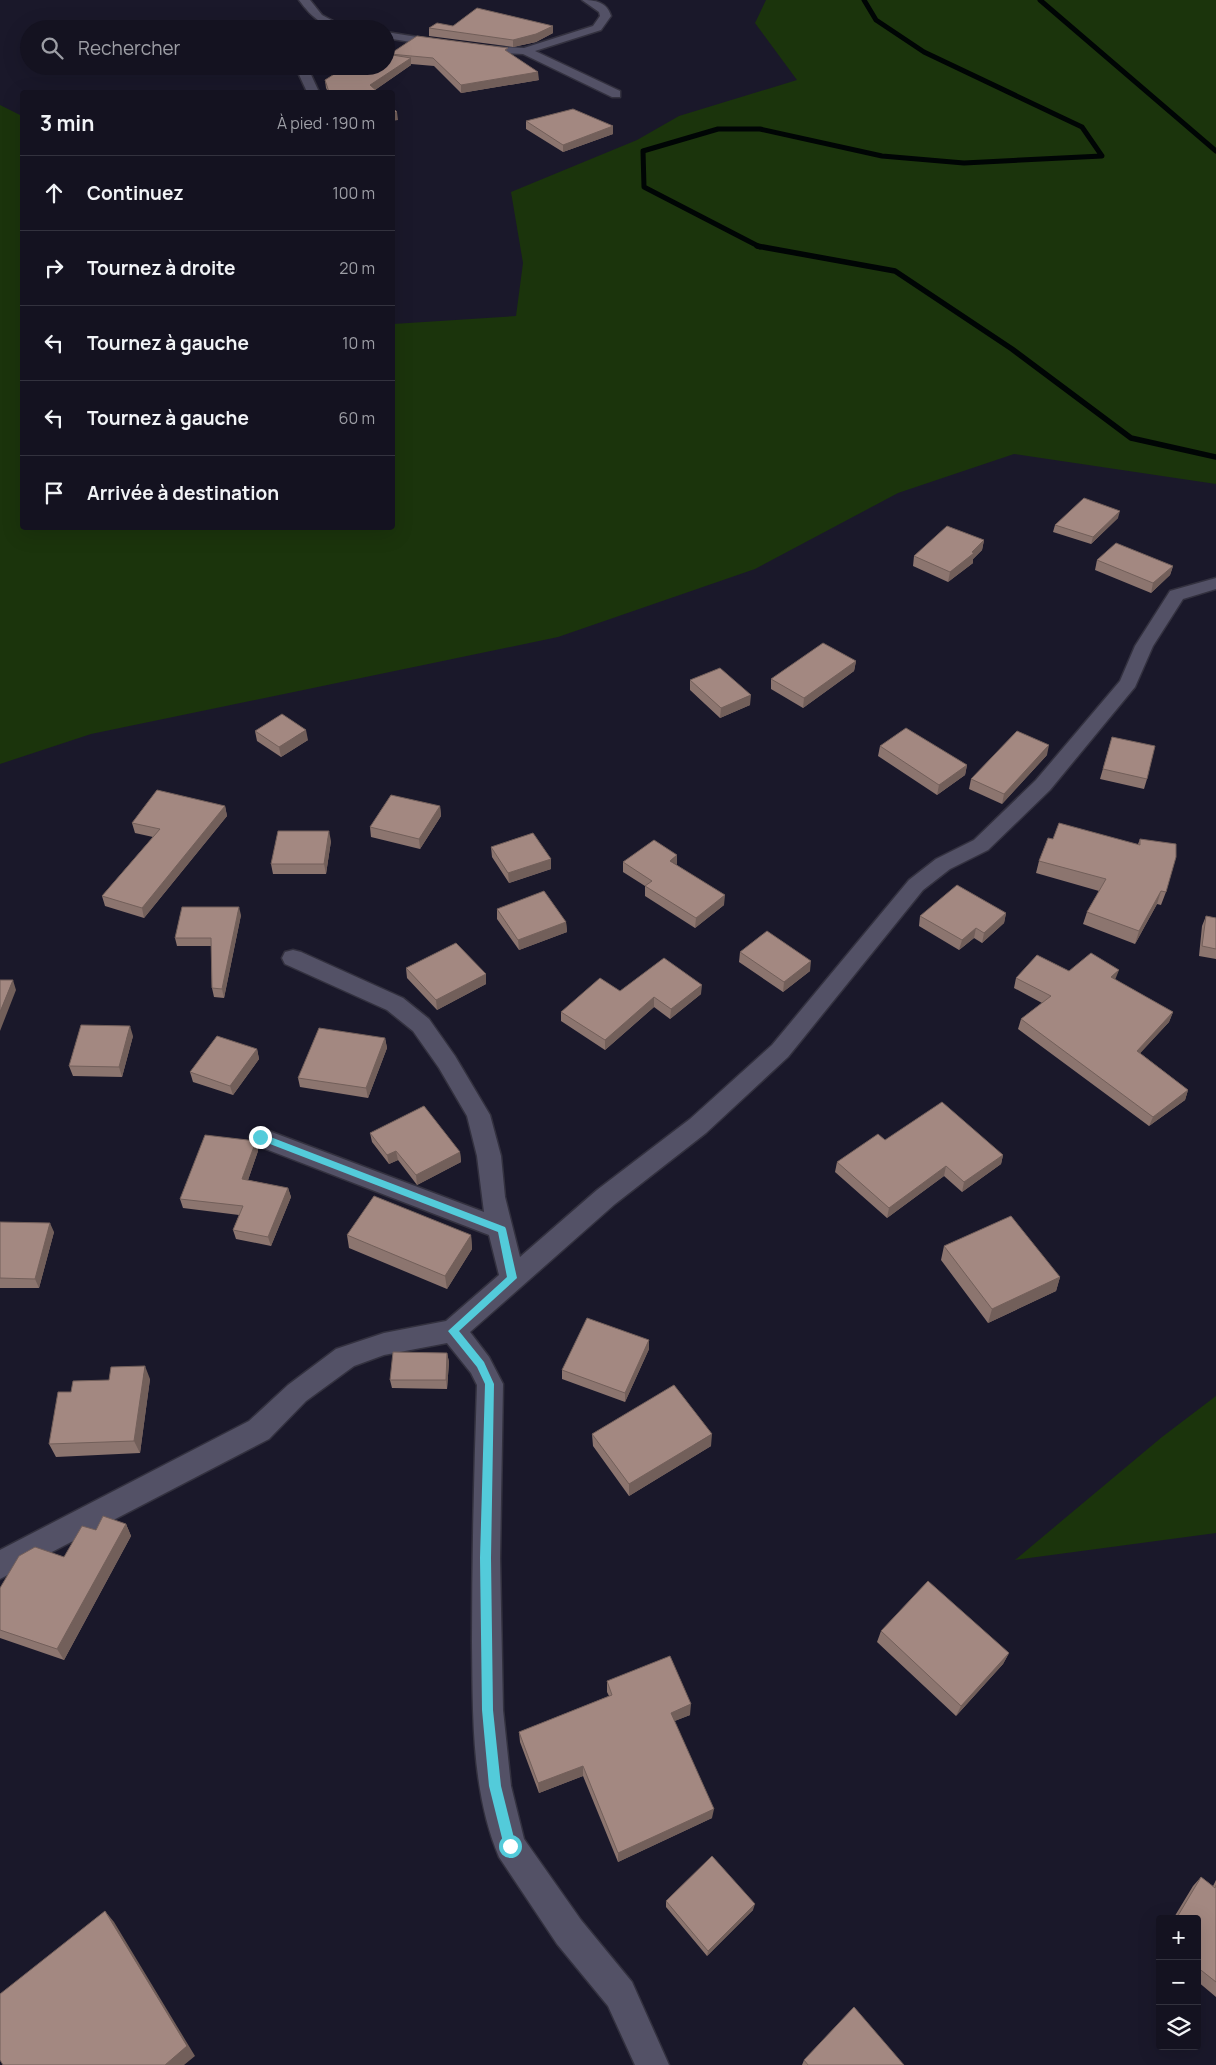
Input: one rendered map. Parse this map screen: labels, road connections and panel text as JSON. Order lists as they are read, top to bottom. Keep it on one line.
{"page":{"search":"Rechercher","heading":["3 min","À pied · 190 m"],"list":[["Continuez","100 m"],["Tournez à droite","20 m"],["Tournez à gauche","10 m"],["Tournez à gauche","60 m"],"Arrivée à destination"],"map_buttons":["+","−"]}}
